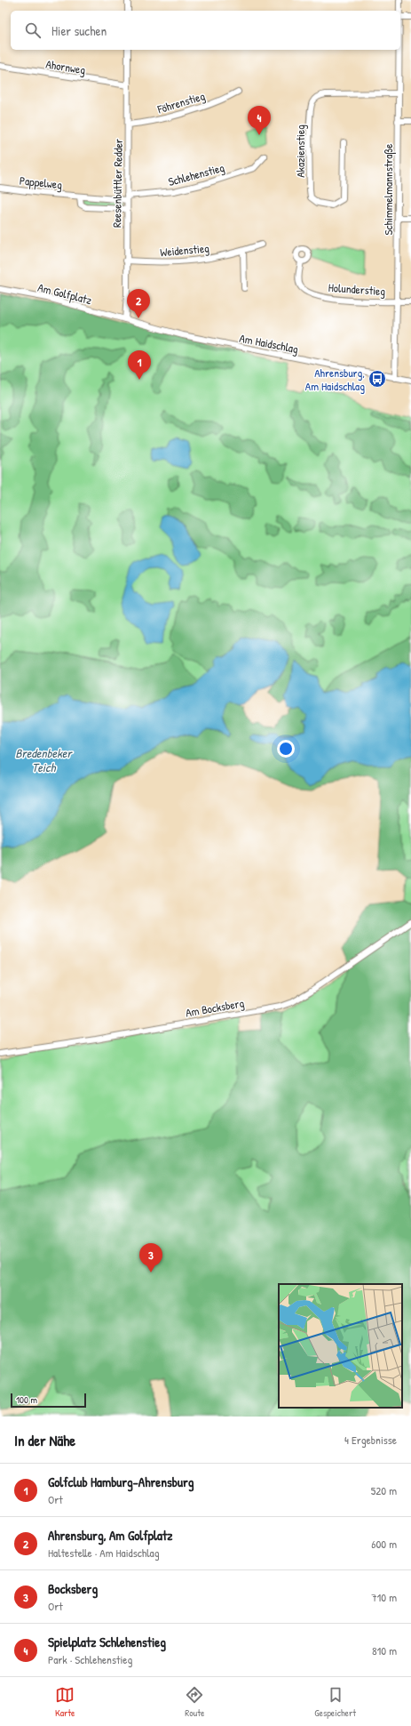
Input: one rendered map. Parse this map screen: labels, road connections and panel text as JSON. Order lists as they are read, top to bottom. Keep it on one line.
{"streets":{"street":["Ahornweg","Föhrenstieg","Akazienstieg","Schlehenstieg","Pappelweg","Reesenbüttler Redder","Schimmelmannstraße","Weidenstieg","Holunderstieg","Am Golfplatz","Am Haidschlag","Am Bocksberg"]},"crossings":[["Ahornweg","Reesenbüttler Redder"],["Föhrenstieg","Reesenbüttler Redder"],["Akazienstieg","Schimmelmannstraße"],["Schlehenstieg","Pappelweg"],["Schlehenstieg","Reesenbüttler Redder"],["Pappelweg","Reesenbüttler Redder"],["Reesenbüttler Redder","Weidenstieg"],["Reesenbüttler Redder","Am Golfplatz"],["Reesenbüttler Redder","Am Haidschlag"],["Schimmelmannstraße","Holunderstieg"],["Schimmelmannstraße","Am Haidschlag"],["Am Golfplatz","Am Haidschlag"]],"water":["Bredenbeker Teich"],"places":{"bus stop":["Ahrensburg, Am Haidschlag"]},"scale_bar":"100 m","page":{"search":"Hier suchen","pins":["4","2","1","3"],"scale":"100 m","heading":["In der Nähe","4 Ergebnisse"],"list":[{"mark":"1","name":"Golfclub Hamburg-Ahrensburg","note":"Ort","value":"520 m"},{"mark":"2","name":"Ahrensburg, Am Golfplatz","note":"Haltestelle · Am Haidschlag","value":"600 m"},{"mark":"3","name":"Bocksberg","note":"Ort","value":"710 m"},{"mark":"4","name":"Spielplatz Schlehenstieg","note":"Park · Schlehenstieg","value":"810 m"}],"nav":["Karte","Route","Gespeichert"]}}
